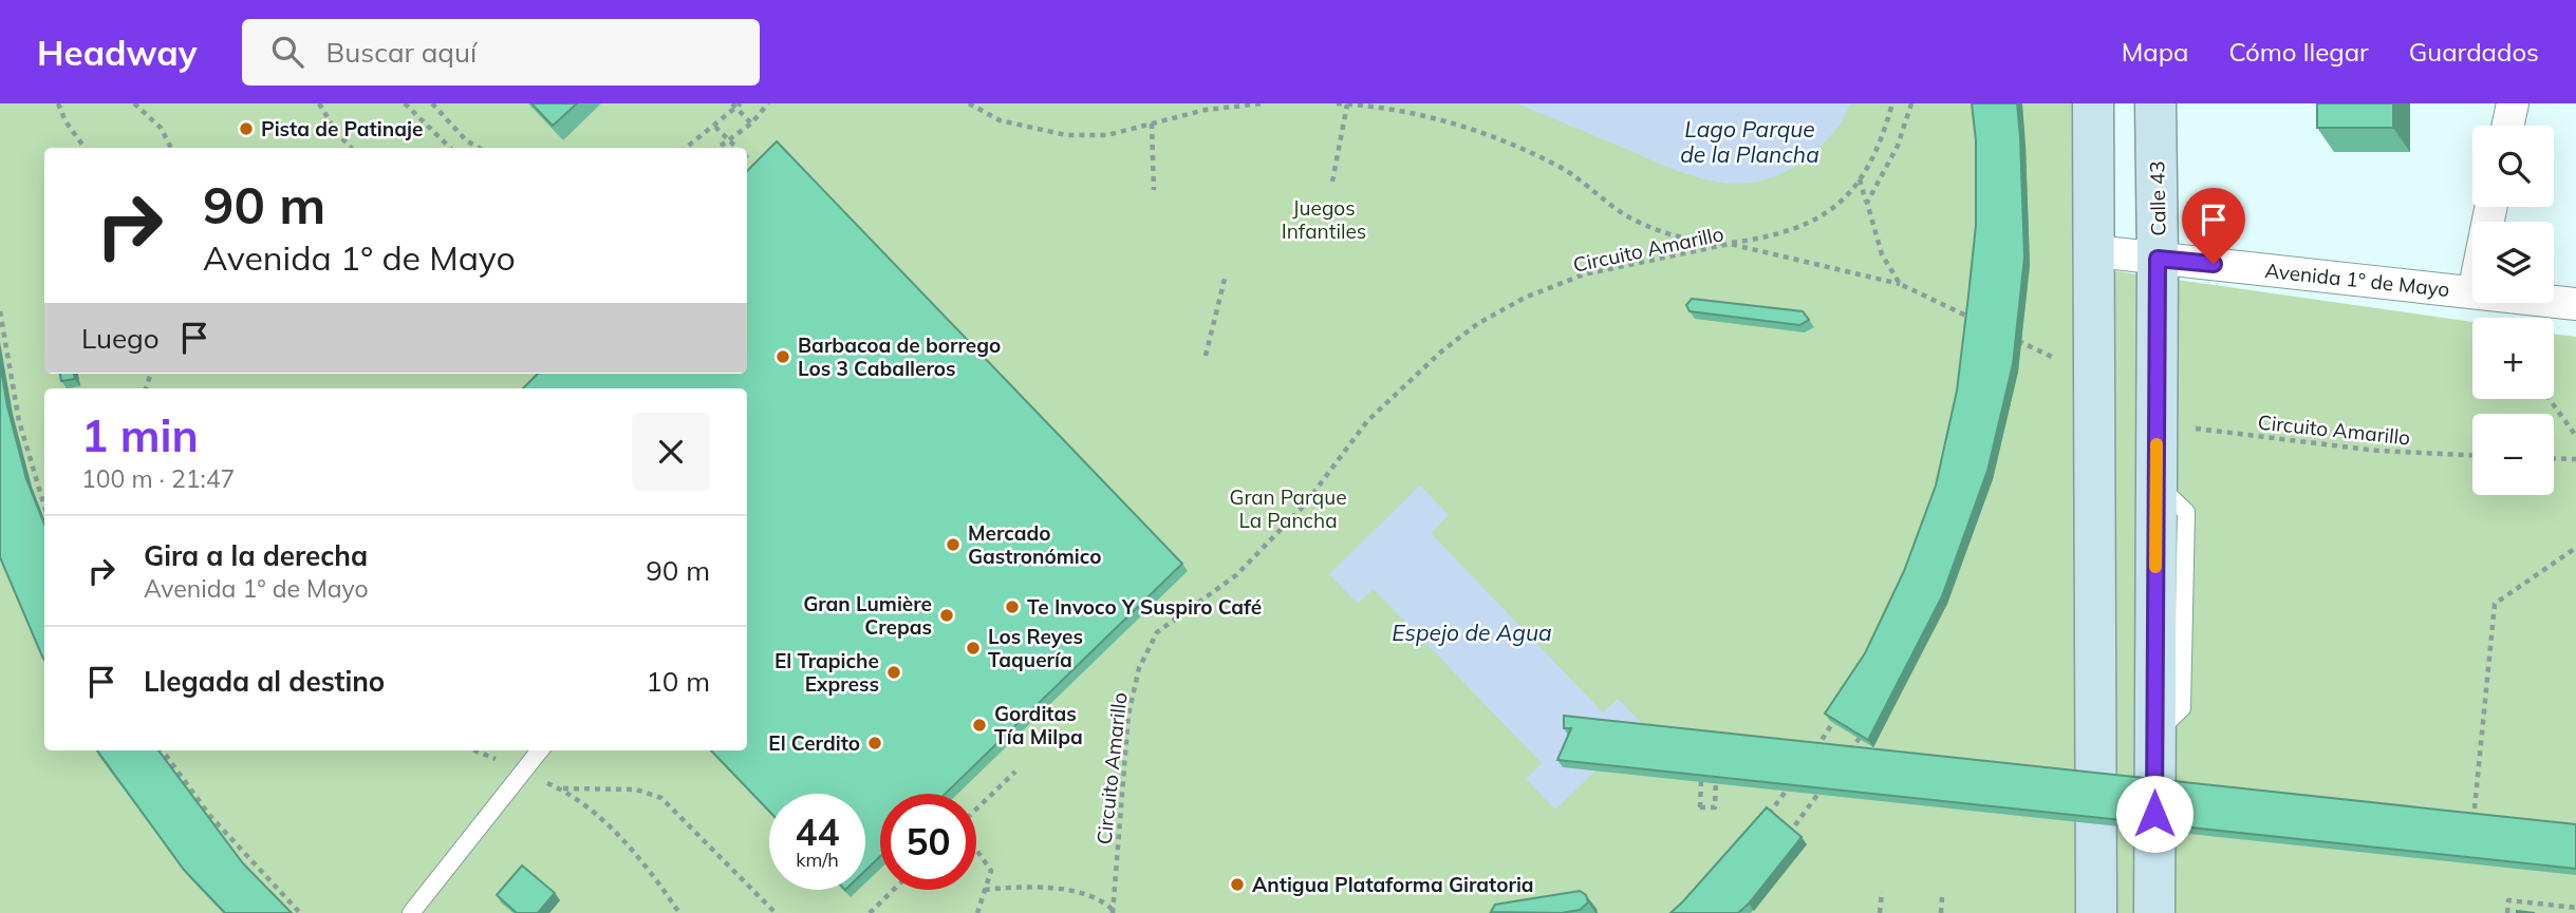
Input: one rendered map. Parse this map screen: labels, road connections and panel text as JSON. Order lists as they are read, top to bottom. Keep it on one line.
{"streets":{"main road":["Calle 43"],"street":["Avenida 1° de Mayo"],"path":["Circuito Amarillo"]},"crossings":[["Calle 43","Avenida 1° de Mayo"]],"water":["Lago Parque de la Plancha","Espejo de Agua"],"parks":["Juegos Infantiles","Gran Parque La Pancha"],"places":["Pista de Patinaje","Barbacoa de borrego Los 3 Caballeros","Mercado Gastronómico","Te Invoco Y Suspiro Café","Gran Lumière Crepas","Los Reyes Taquería","El Trapiche Express","Gorditas Tía Milpa","El Cerdito","Antigua Plataforma Giratoria"],"page":{"header":"Headway","search":"Buscar aquí","nav":["Mapa","Cómo llegar","Guardados"],"map_buttons":["+","−"],"turn":["90 m","Avenida 1° de Mayo"],"then":"Luego","heading":["1 min","100 m · 21:47"],"list":[{"name":"Gira a la derecha","note":"Avenida 1° de Mayo","value":"90 m"},{"name":"Llegada al destino","value":"10 m"}],"speed":"44 km/h","limit":"50"}}
